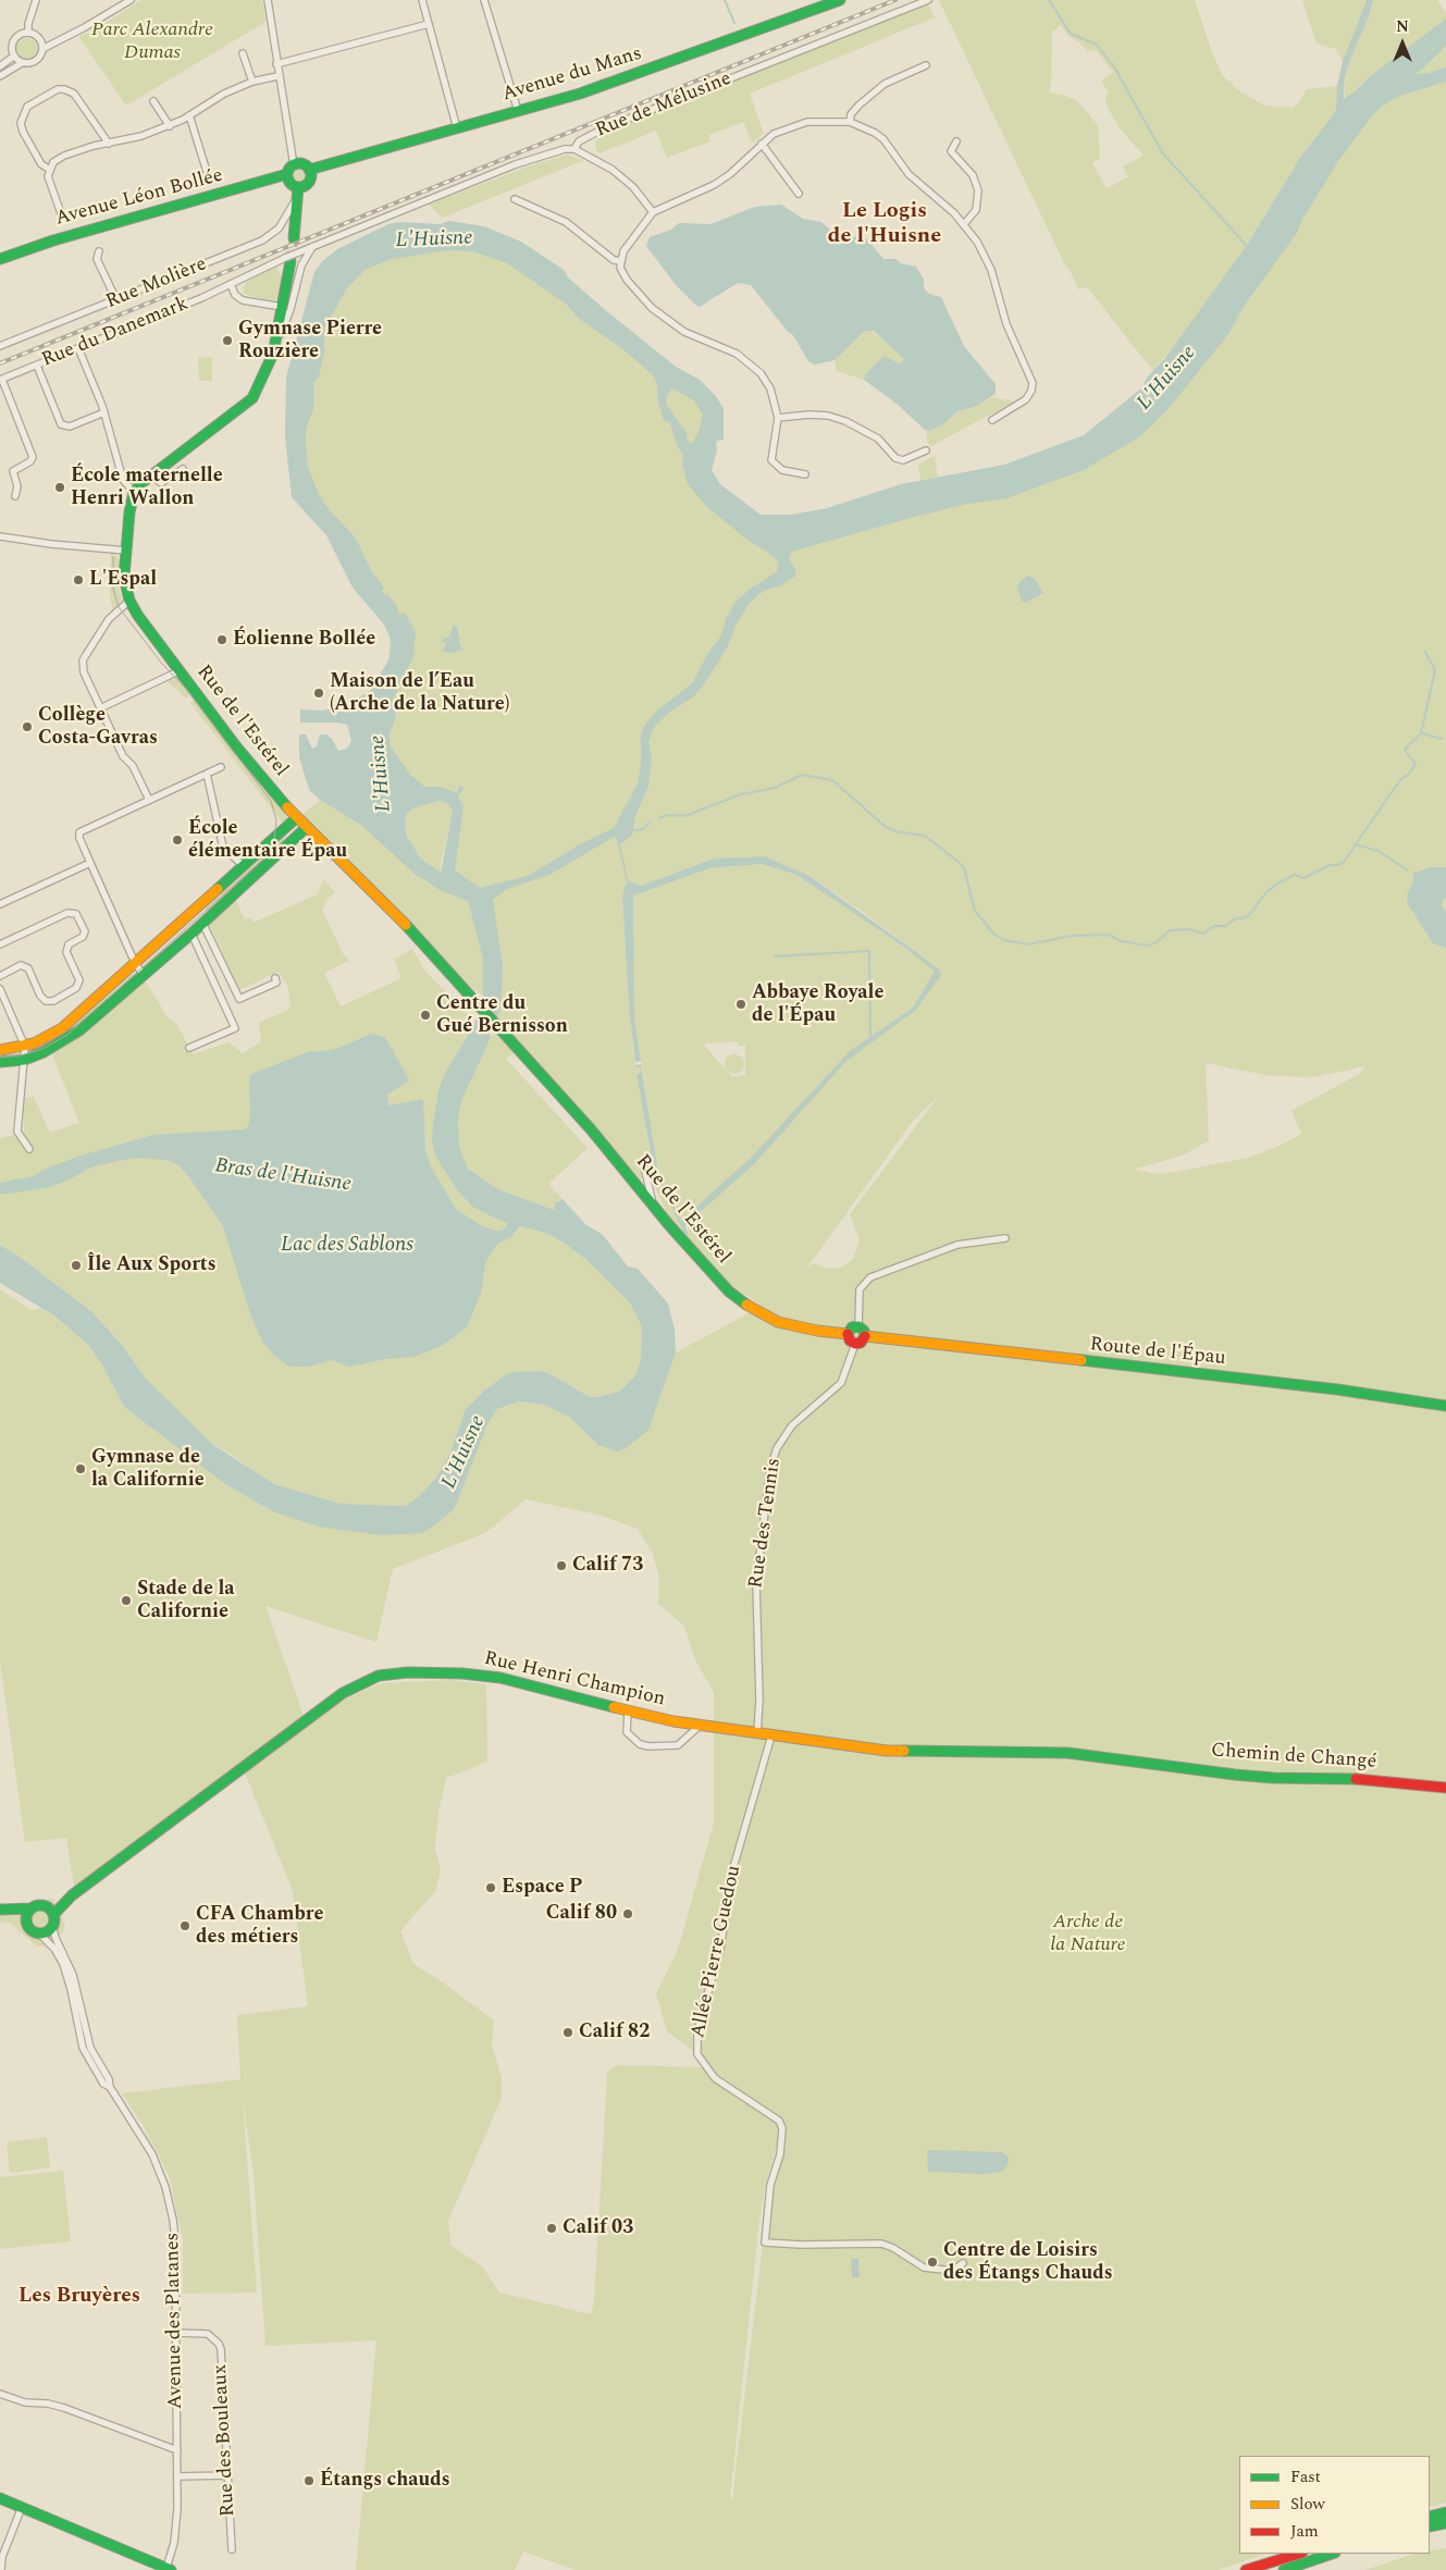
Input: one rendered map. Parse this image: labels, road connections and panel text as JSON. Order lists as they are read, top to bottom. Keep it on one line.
{"streets":{"main road":["Avenue du Mans","Avenue Léon Bollée","Rue de l'Estérel","Route de l'Épau","Rue Henri Champion","Chemin de Changé"],"street":["Rue de Mélusine","Rue Molière","Rue du Danemark","Rue des Tennis","Allée Pierre Guedou","Avenue des Platanes","Rue des Bouleaux"]},"crossings":[["Avenue du Mans","Avenue Léon Bollée"],["Rue de Mélusine","Rue du Danemark"],["Rue de l'Estérel","Route de l'Épau"],["Rue de l'Estérel","Rue des Tennis"],["Route de l'Épau","Rue des Tennis"],["Rue des Tennis","Rue Henri Champion"],["Rue Henri Champion","Chemin de Changé"],["Rue Henri Champion","Allée Pierre Guedou"],["Rue Henri Champion","Avenue des Platanes"],["Avenue des Platanes","Rue des Bouleaux"]],"districts":["Le Logis de l'Huisne","Les Bruyères"],"water":["L'Huisne","Bras de l'Huisne","Lac des Sablons"],"parks":["Parc Alexandre Dumas","Arche de la Nature"],"places":["Gymnase Pierre Rouzière","École maternelle Henri Wallon","L'Espal","Éolienne Bollée","Maison de l’Eau (Arche de la Nature)","Collège Costa-Gavras","École élémentaire Épau","Abbaye Royale de l'Épau","Centre du Gué Bernisson","Île Aux Sports","Gymnase de la Californie","Calif 73","Stade de la Californie","Espace P","Calif 80","CFA Chambre des métiers","Calif 82","Calif 03","Centre de Loisirs des Étangs Chauds","Étangs chauds"],"legend":["Fast","Slow","Jam"],"north":"top"}
